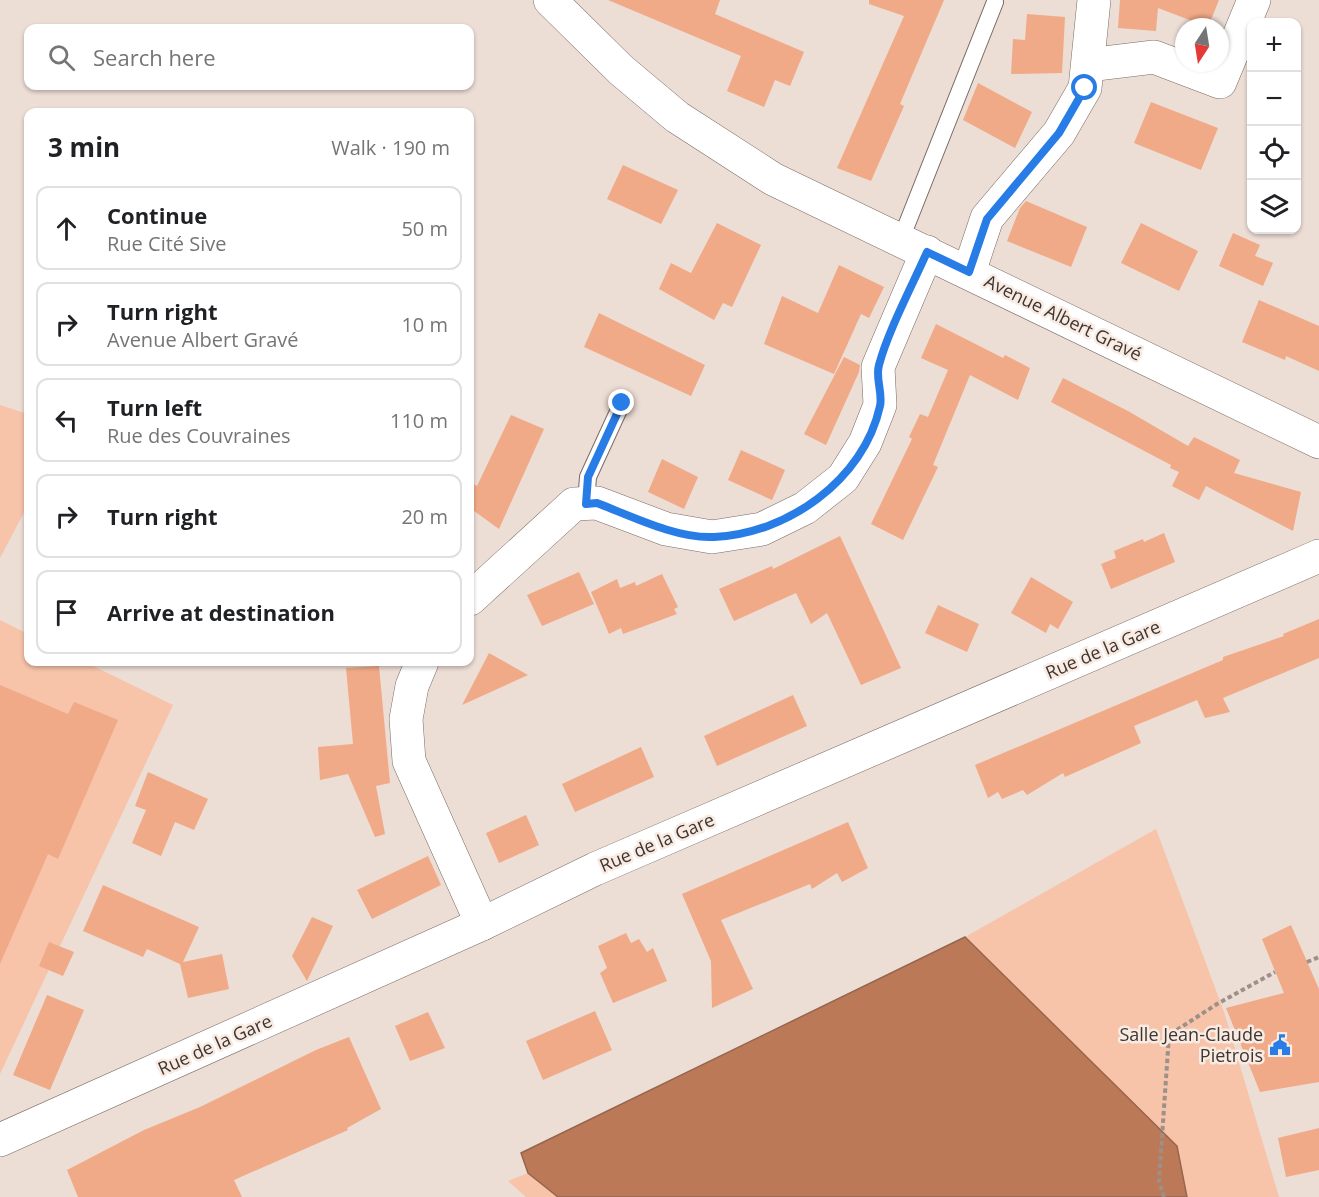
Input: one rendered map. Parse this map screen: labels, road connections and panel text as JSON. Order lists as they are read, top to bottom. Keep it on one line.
{"streets":{"street":["Avenue Albert Gravé","Rue de la Gare"]},"places":{"public building":["Salle Jean-Claude Pietrois"]},"north":"bottom","page":{"map_buttons":["+","−"],"search":"Search here","heading":["3 min","Walk · 190 m"],"list":[["Continue","Rue Cité Sive","50 m"],["Turn right","Avenue Albert Gravé","10 m"],["Turn left","Rue des Couvraines","110 m"],["Turn right","20 m"],"Arrive at destination"]}}
